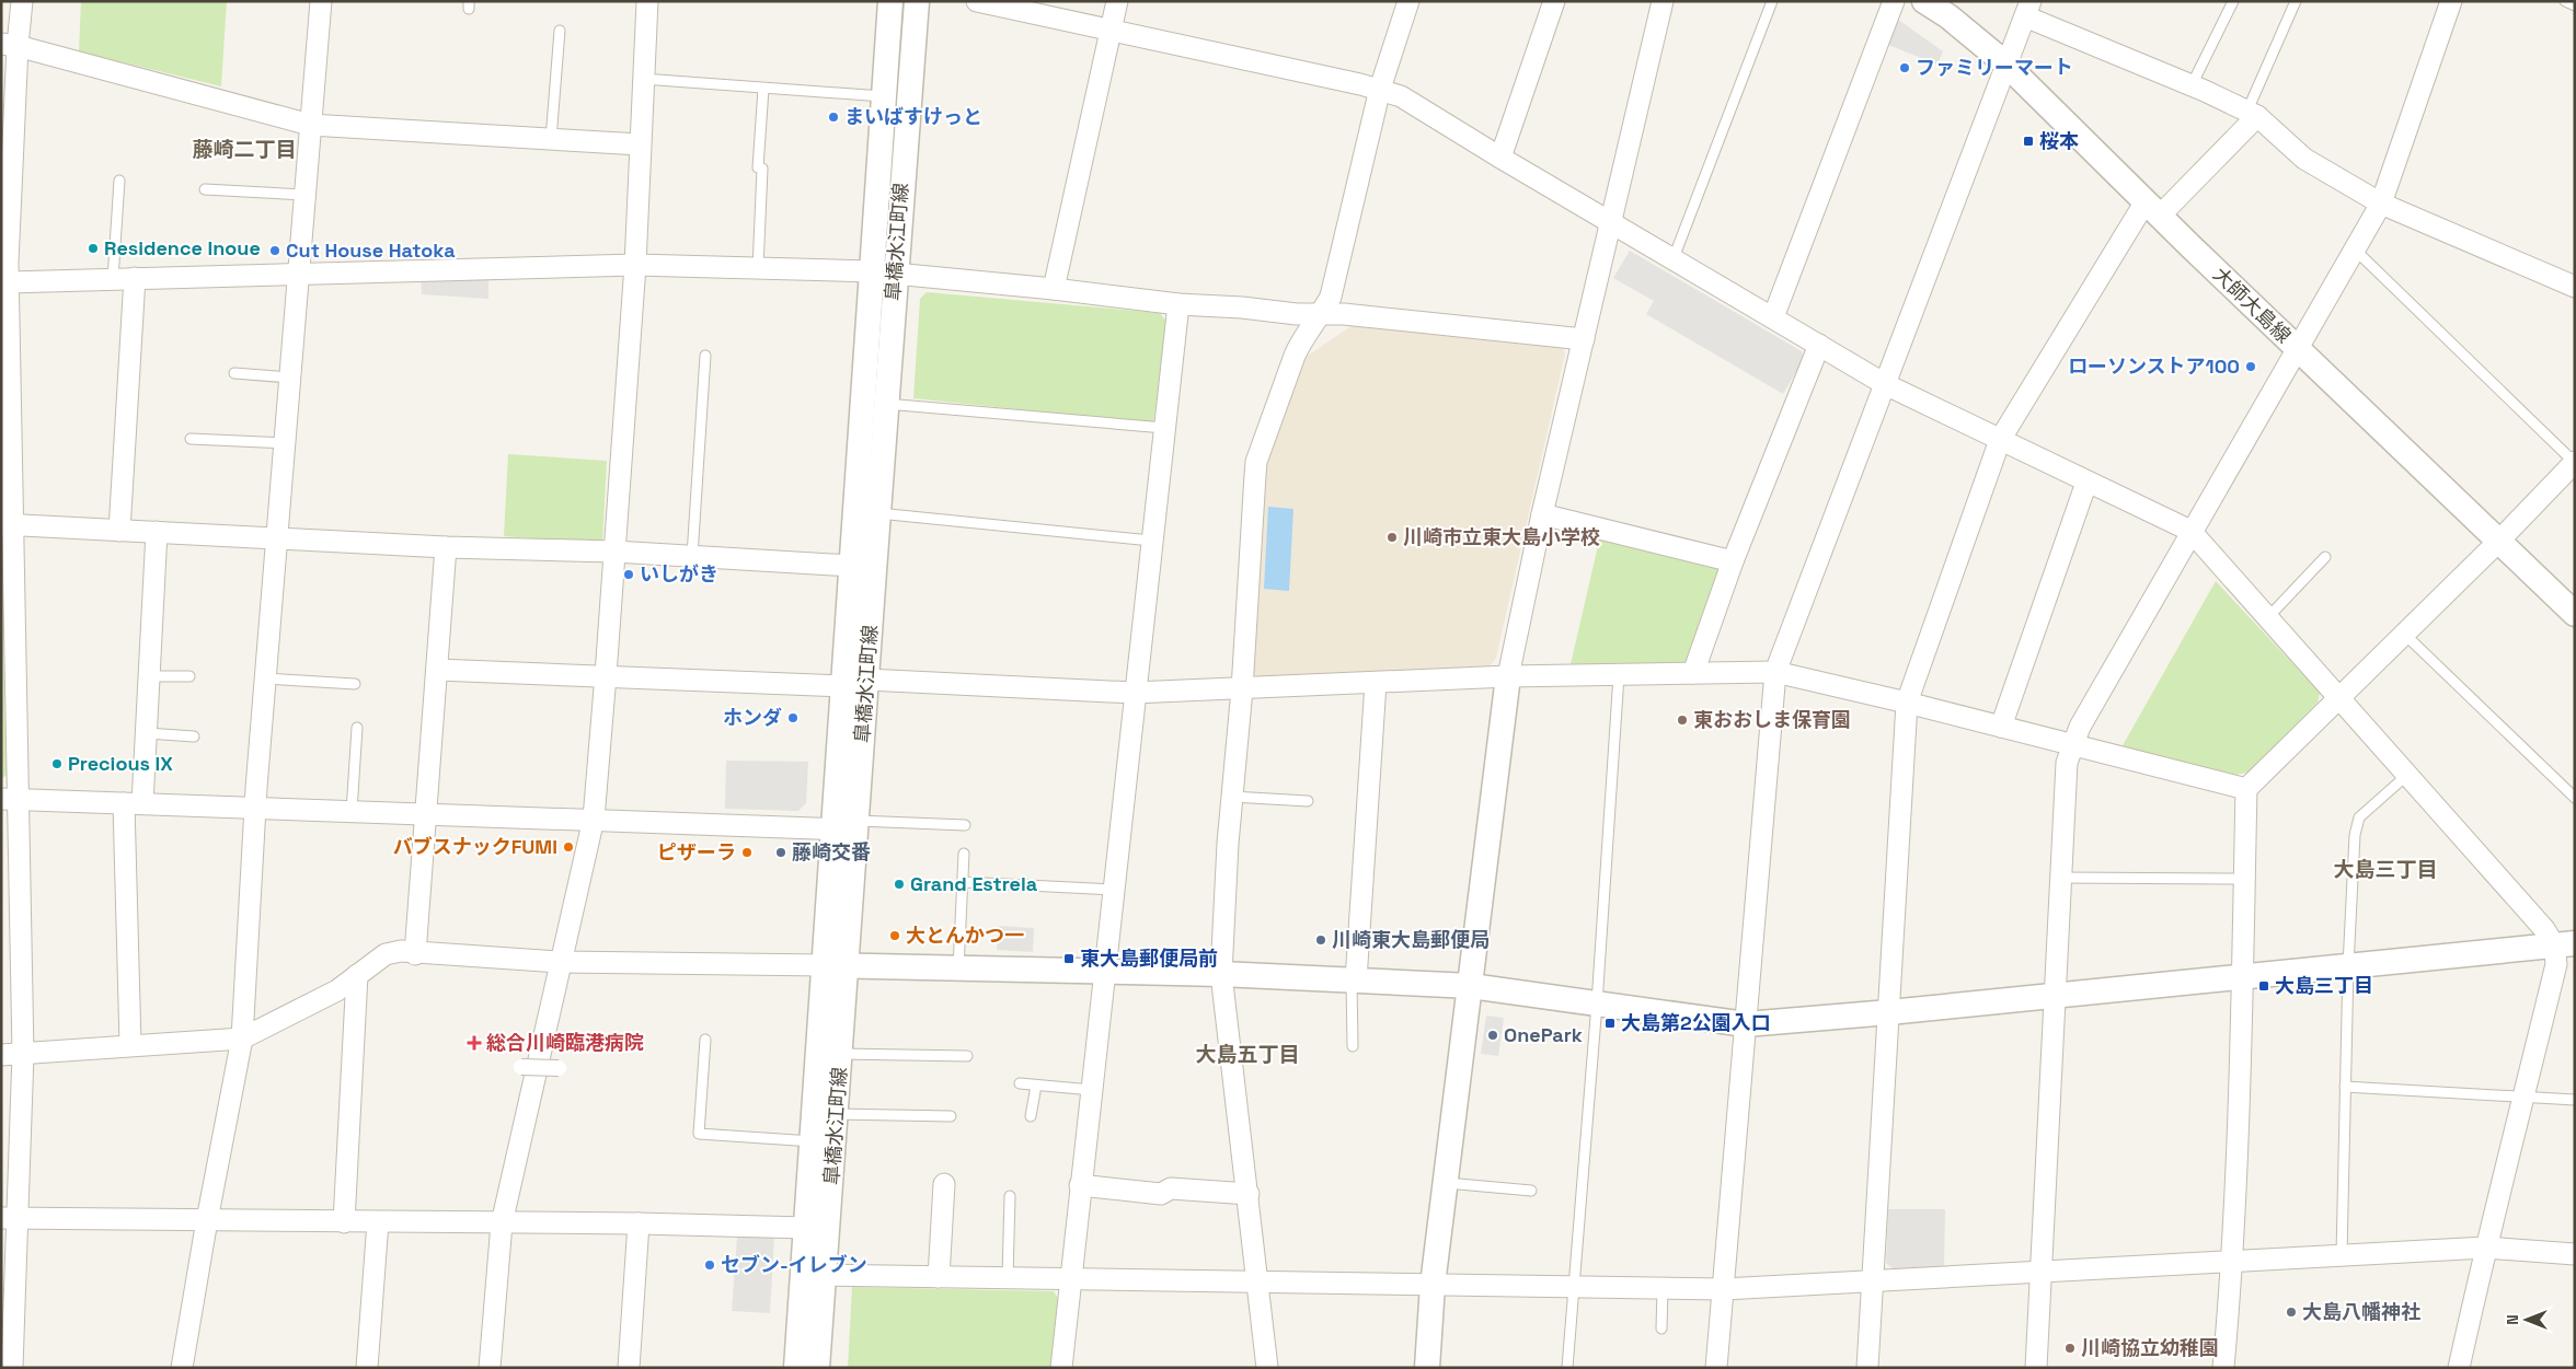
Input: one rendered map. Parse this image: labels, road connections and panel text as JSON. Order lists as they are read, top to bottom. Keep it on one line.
{"streets":{"street":["皐橋水江町線","大師大島線"]},"districts":["藤崎二丁目","大島三丁目","大島五丁目"],"places":{"other":["ファミリーマート","まいばすけっと","Residence Inoue","Cut House Hatoka","ローソンストア100","川崎市立東大島小学校","いしがき","ホンダ","東おおしま保育園","Precious IX","バブスナックFUMI","ピザーラ","藤崎交番","Grand Estrela","大とんかつ一","川崎東大島郵便局","OnePark","セブン-イレブン","大島八幡神社","川崎協立幼稚園"],"transit":["桜本","東大島郵便局前","大島三丁目","大島第2公園入口"],"health":["総合川崎臨港病院"]},"north":"left"}
